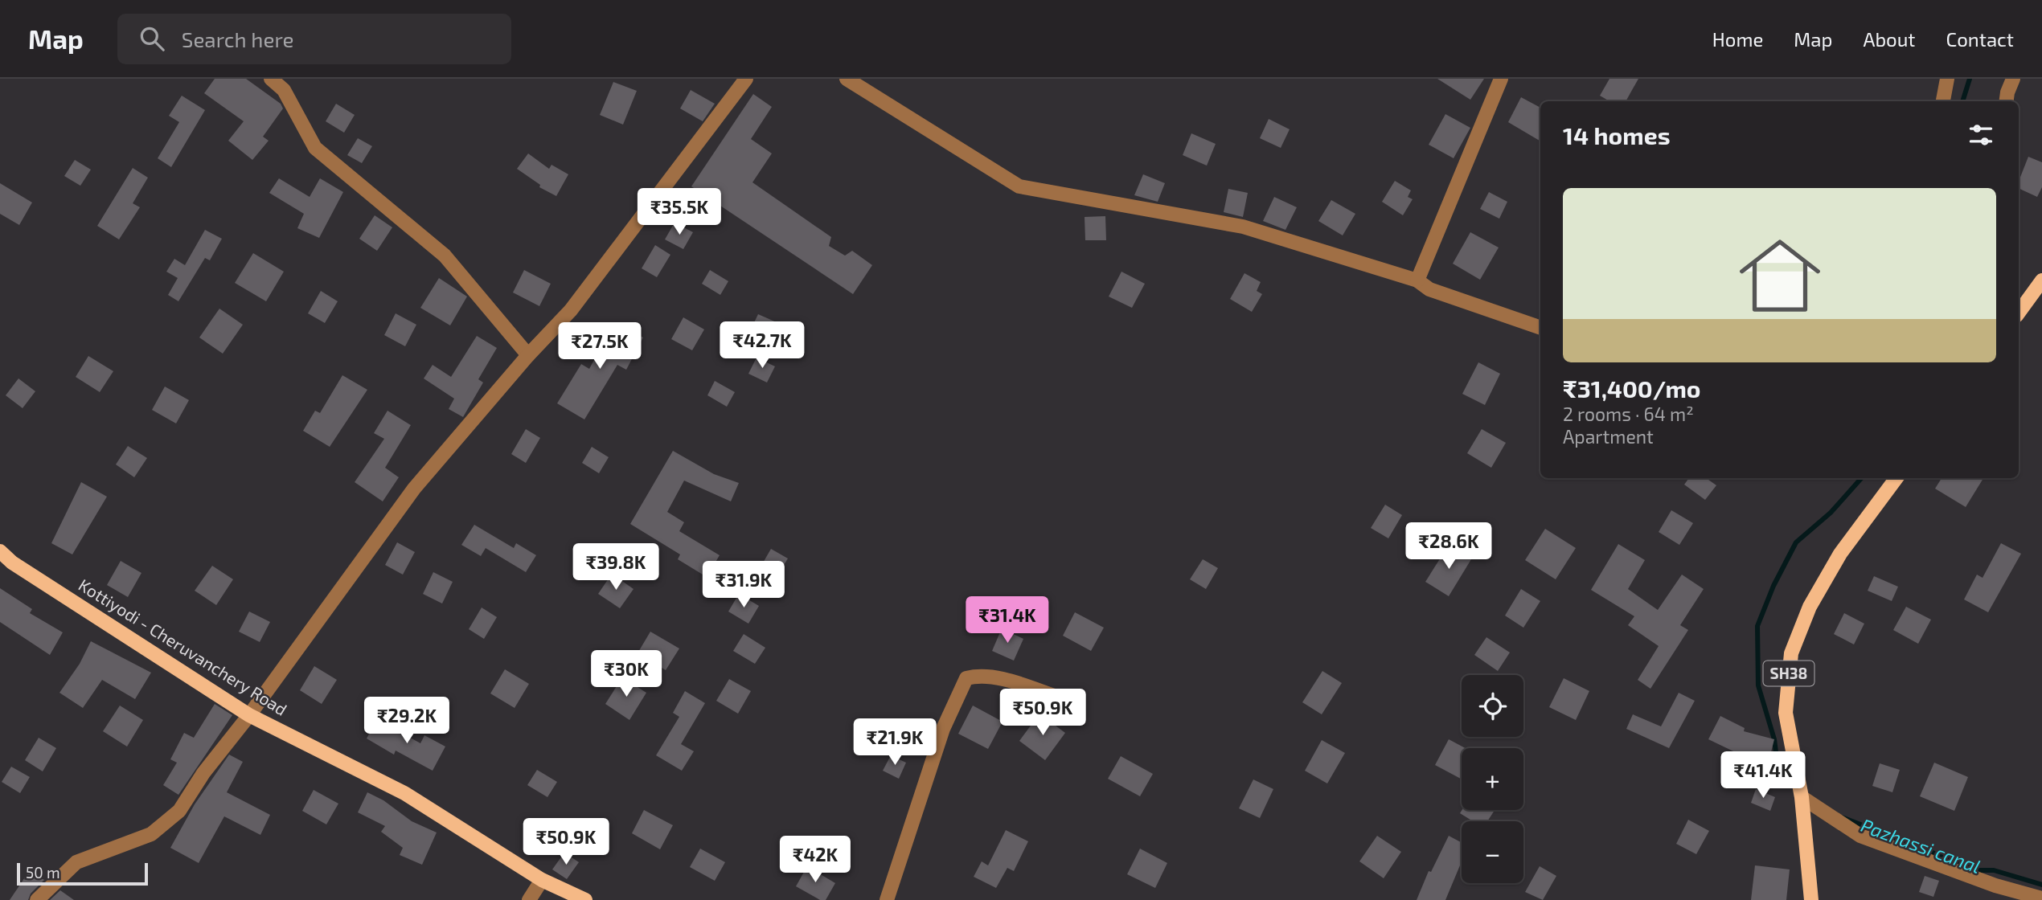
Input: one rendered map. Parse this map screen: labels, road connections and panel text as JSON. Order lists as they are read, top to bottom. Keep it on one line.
{"streets":{"main road":["Kottiyodi - Cheruvanchery Road","SH38"]},"water":["Pazhassi canal"],"scale_bar":"50 m","page":{"header":"Map","search":"Search here","nav":["Home","Map","About","Contact"],"heading":"14 homes","list":[{"name":"₹31,400/mo","note":"2 rooms · 64 m² · Apartment"}],"price":["₹35.5K","₹42.7K","₹27.5K","₹28.6K","₹39.8K","₹31.9K","₹31.4K","₹30K","₹50.9K","₹29.2K","₹21.9K","₹41.4K","₹50.9K","₹42K"],"map_buttons":["+","−"],"scale":"50 m"}}
